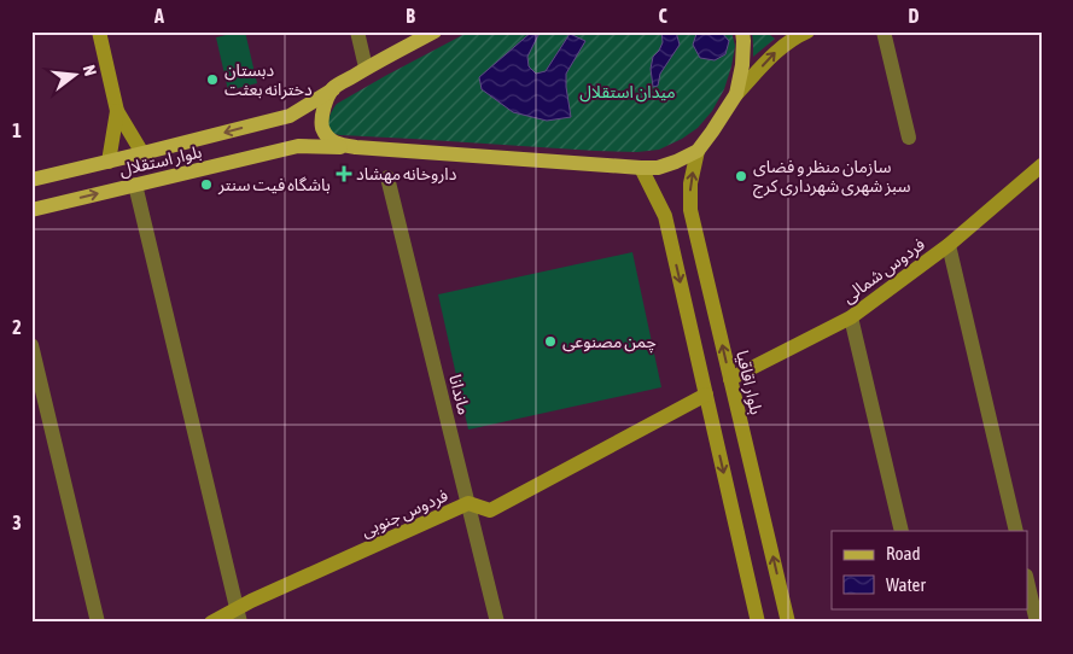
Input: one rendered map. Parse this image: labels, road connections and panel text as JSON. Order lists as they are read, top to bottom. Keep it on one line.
{"streets":{"main road":["بلوار استقلال"],"street":["فردوس شمالی","بلوار اقاقیا","ماندانا","فردوس جنوبی"]},"crossings":[["فردوس شمالی","بلوار اقاقیا"],["ماندانا","فردوس جنوبی"]],"parks":["میدان استقلال"],"places":{"other":["دبستان دخترانه بعثت","سازمان منظر و فضای سبز شهری شهرداری کرج","باشگاه فیت سنتر","چمن مصنوعی"],"health":["داروخانه مهشاد"]},"legend":["Road","Water"],"north":"right","grid":{"columns":["A","B","C","D"],"rows":["1","2","3"]}}
